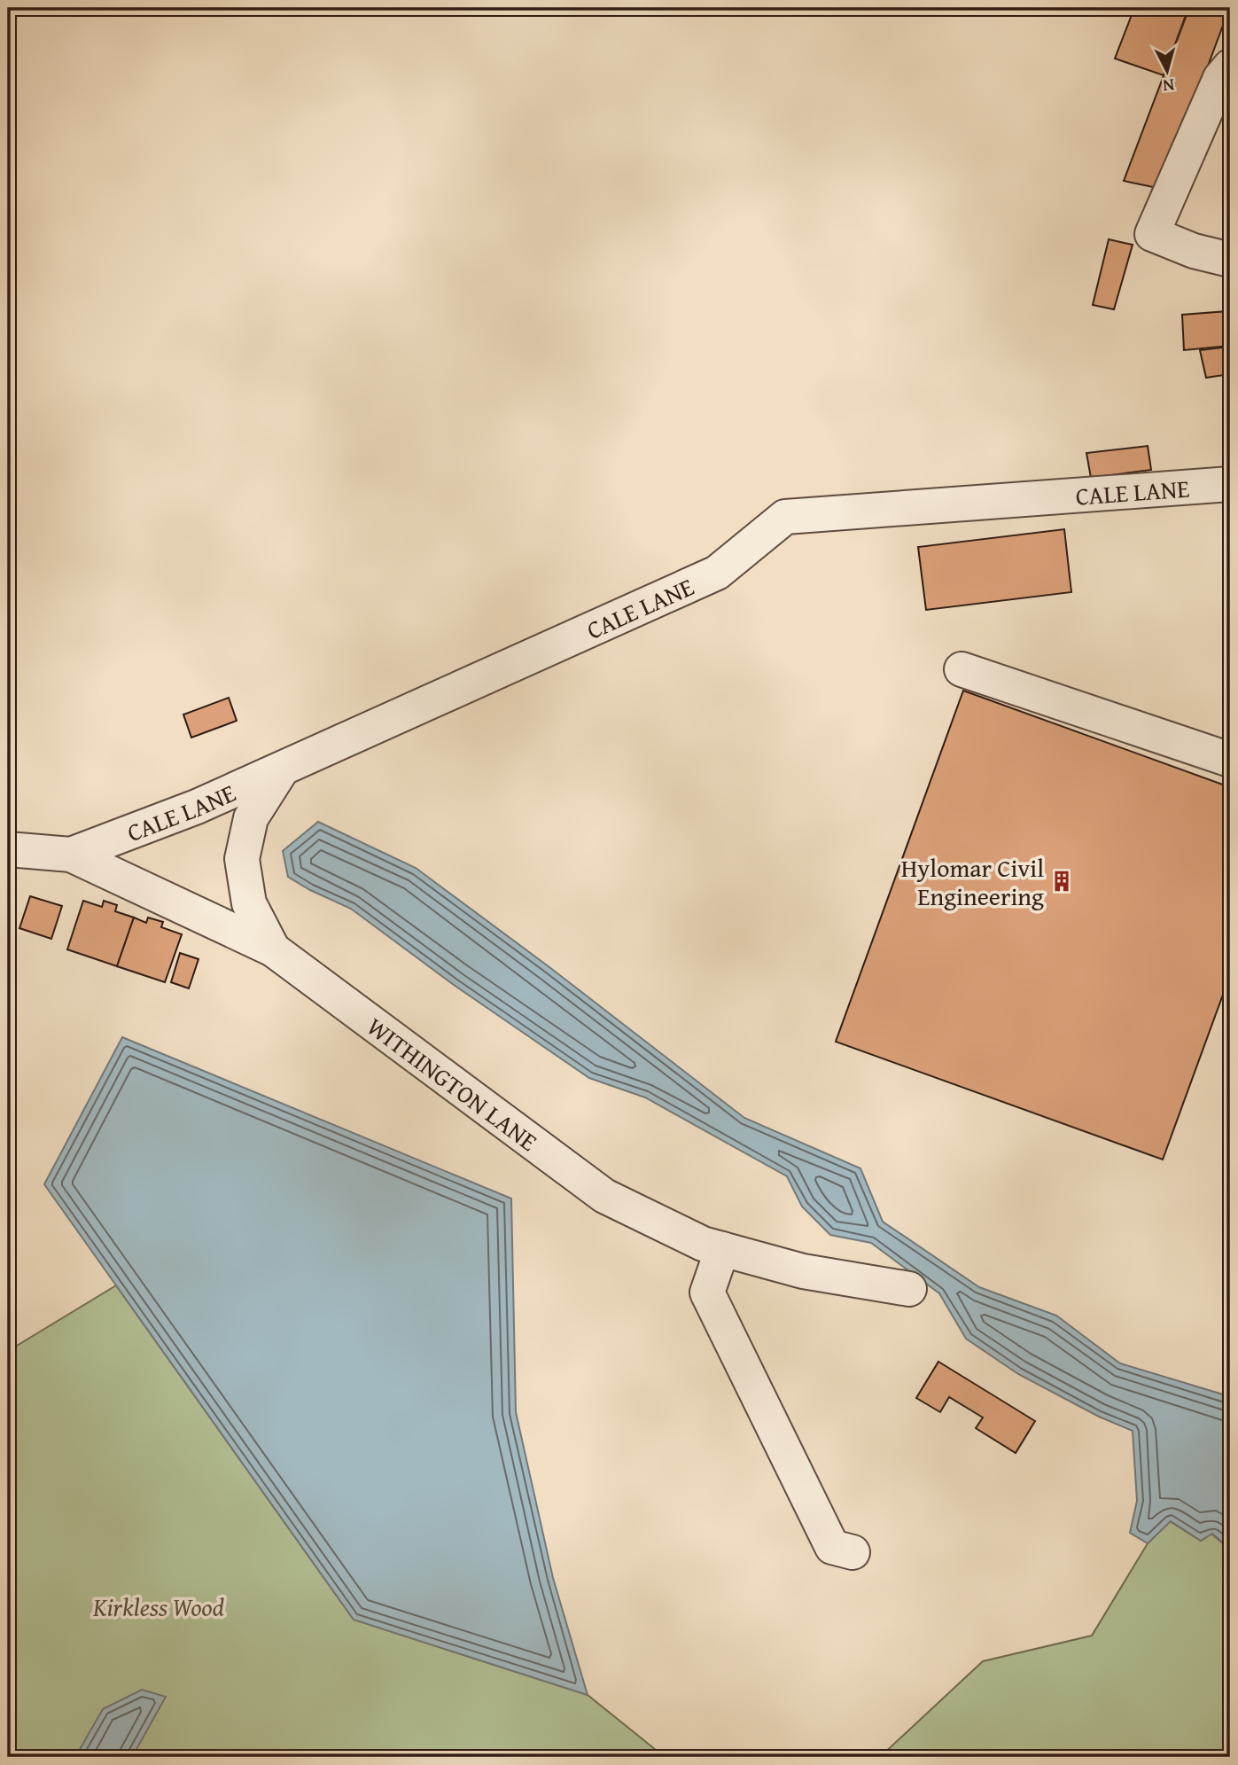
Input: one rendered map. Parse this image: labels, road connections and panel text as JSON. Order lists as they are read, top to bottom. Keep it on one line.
{"streets":{"lane":["CALE LANE","WITHINGTON LANE"]},"crossings":[["CALE LANE","WITHINGTON LANE"]],"parks":["Kirkless Wood"],"places":{"building":["Hylomar Civil Engineering"]},"north":"bottom"}
